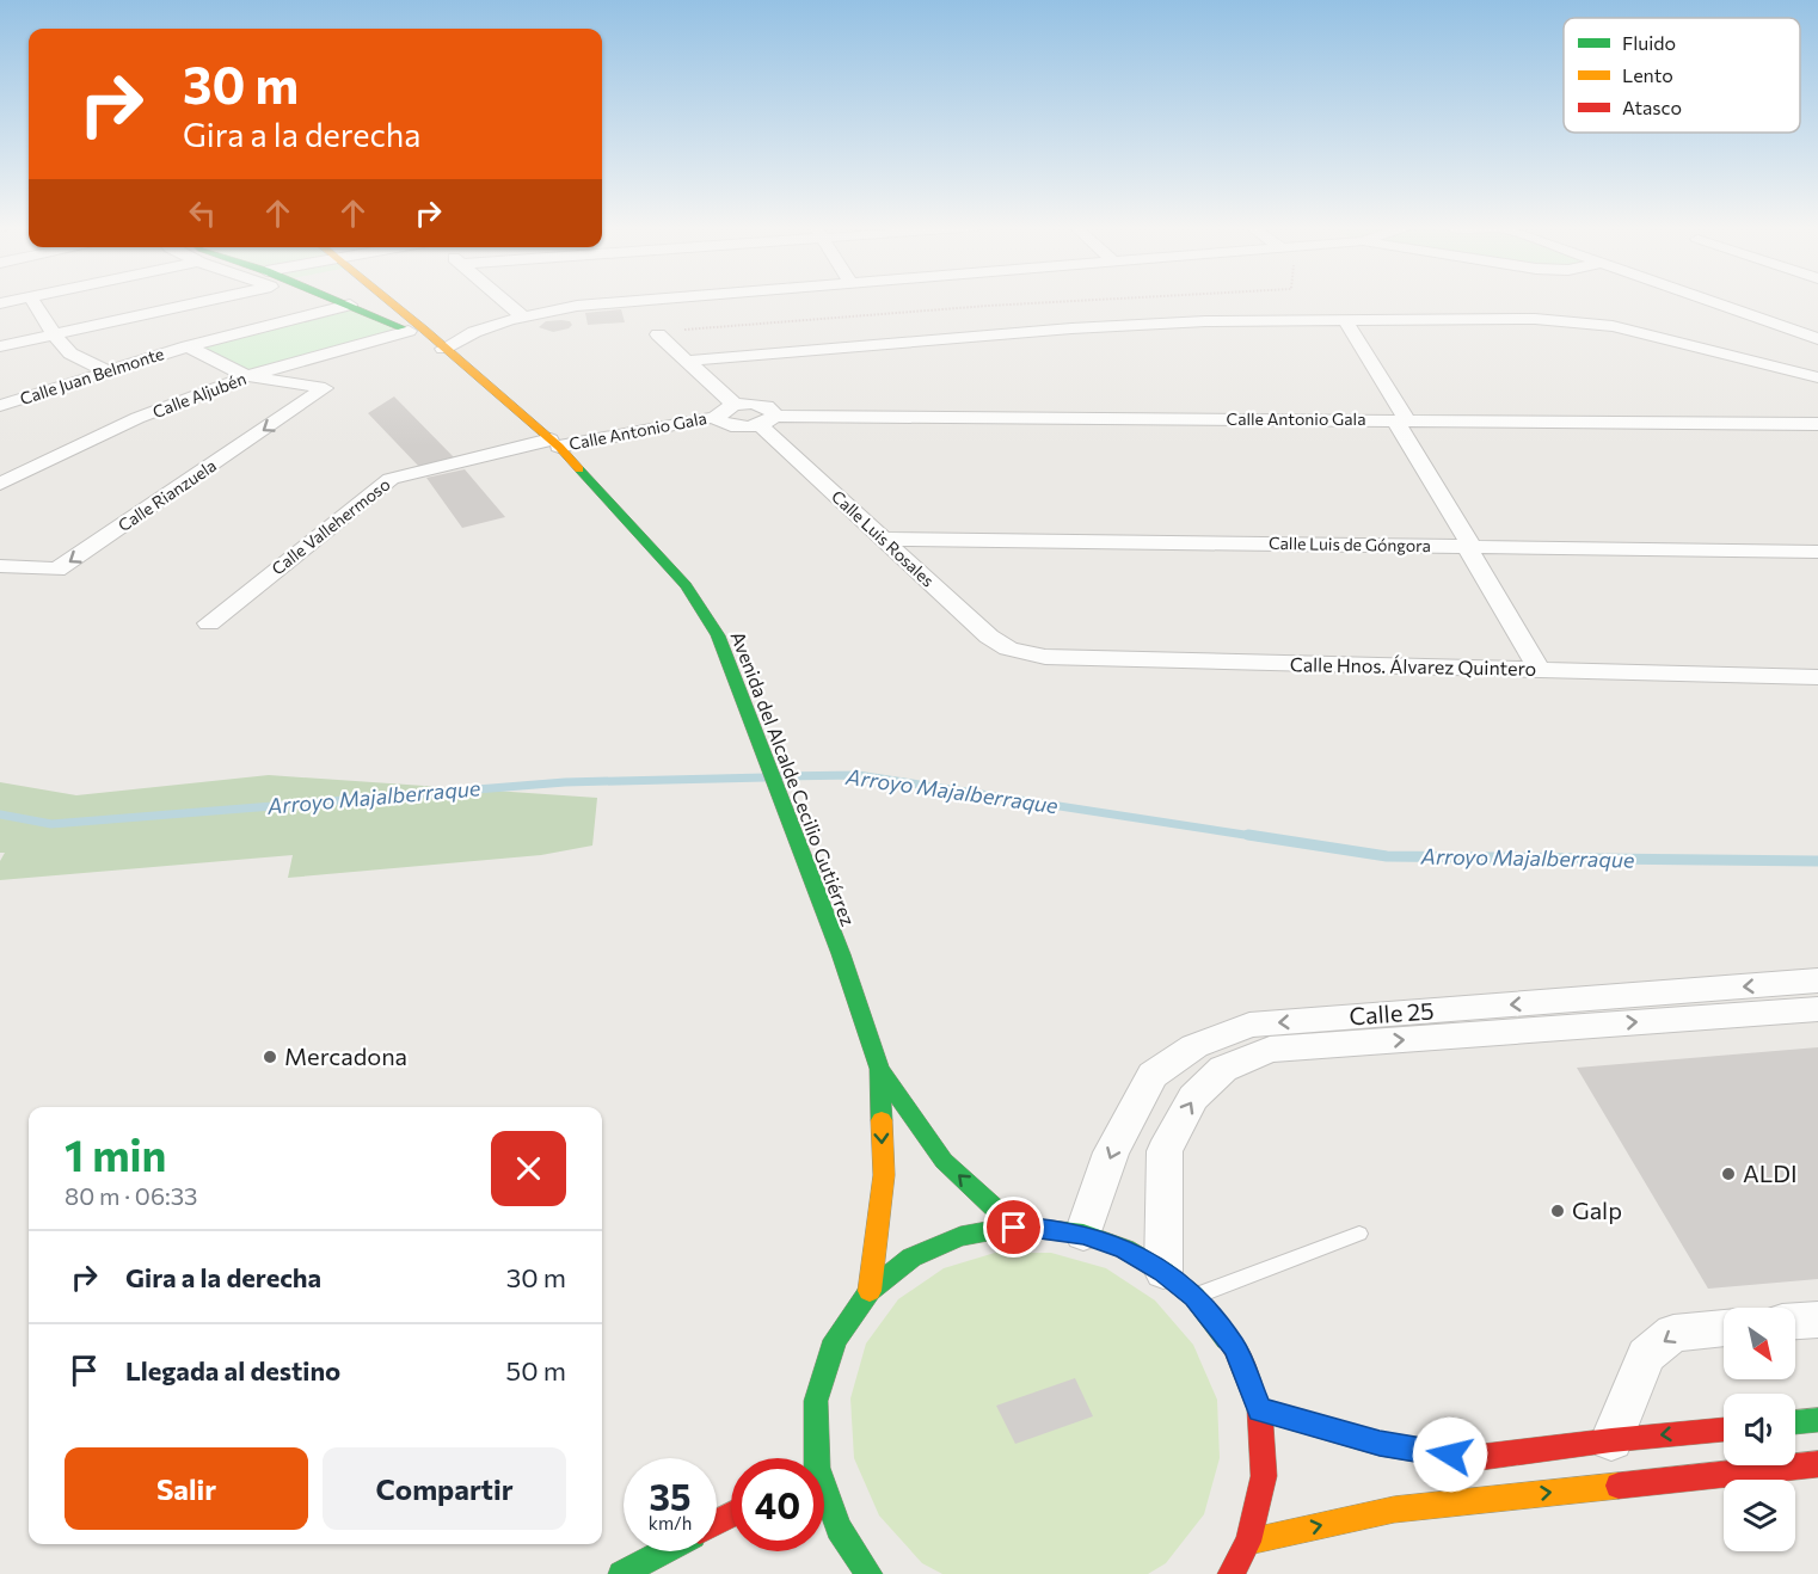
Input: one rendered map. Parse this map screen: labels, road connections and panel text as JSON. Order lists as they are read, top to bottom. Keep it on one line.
{"streets":{"street":["Calle Juan Belmonte","Calle Aljubén","Calle Antonio Gala","Calle Rianzuela","Calle Vallehermoso","Calle Luis Rosales","Calle Luis de Góngora","Calle Hnos. Álvarez Quintero","Avenida del Alcalde Cecilio Gutiérrez","Calle 25"]},"crossings":[["Calle Aljubén","Calle Rianzuela"],["Calle Antonio Gala","Calle Vallehermoso"],["Calle Antonio Gala","Calle Luis Rosales"],["Calle Antonio Gala","Avenida del Alcalde Cecilio Gutiérrez"],["Calle Vallehermoso","Avenida del Alcalde Cecilio Gutiérrez"],["Calle Luis Rosales","Calle Luis de Góngora"],["Calle Luis Rosales","Calle Hnos. Álvarez Quintero"]],"water":["Arroyo Majalberraque"],"places":["Mercadona","ALDI","Galp"],"legend":["Fluido","Lento","Atasco"],"north":"bottom right","page":{"turn":["30 m","Gira a la derecha"],"heading":["1 min","80 m · 06:33"],"list":[{"name":"Gira a la derecha","value":"30 m"},{"name":"Llegada al destino","value":"50 m"}],"buttons":["Salir","Compartir"],"speed":"35 km/h","limit":"40"}}
